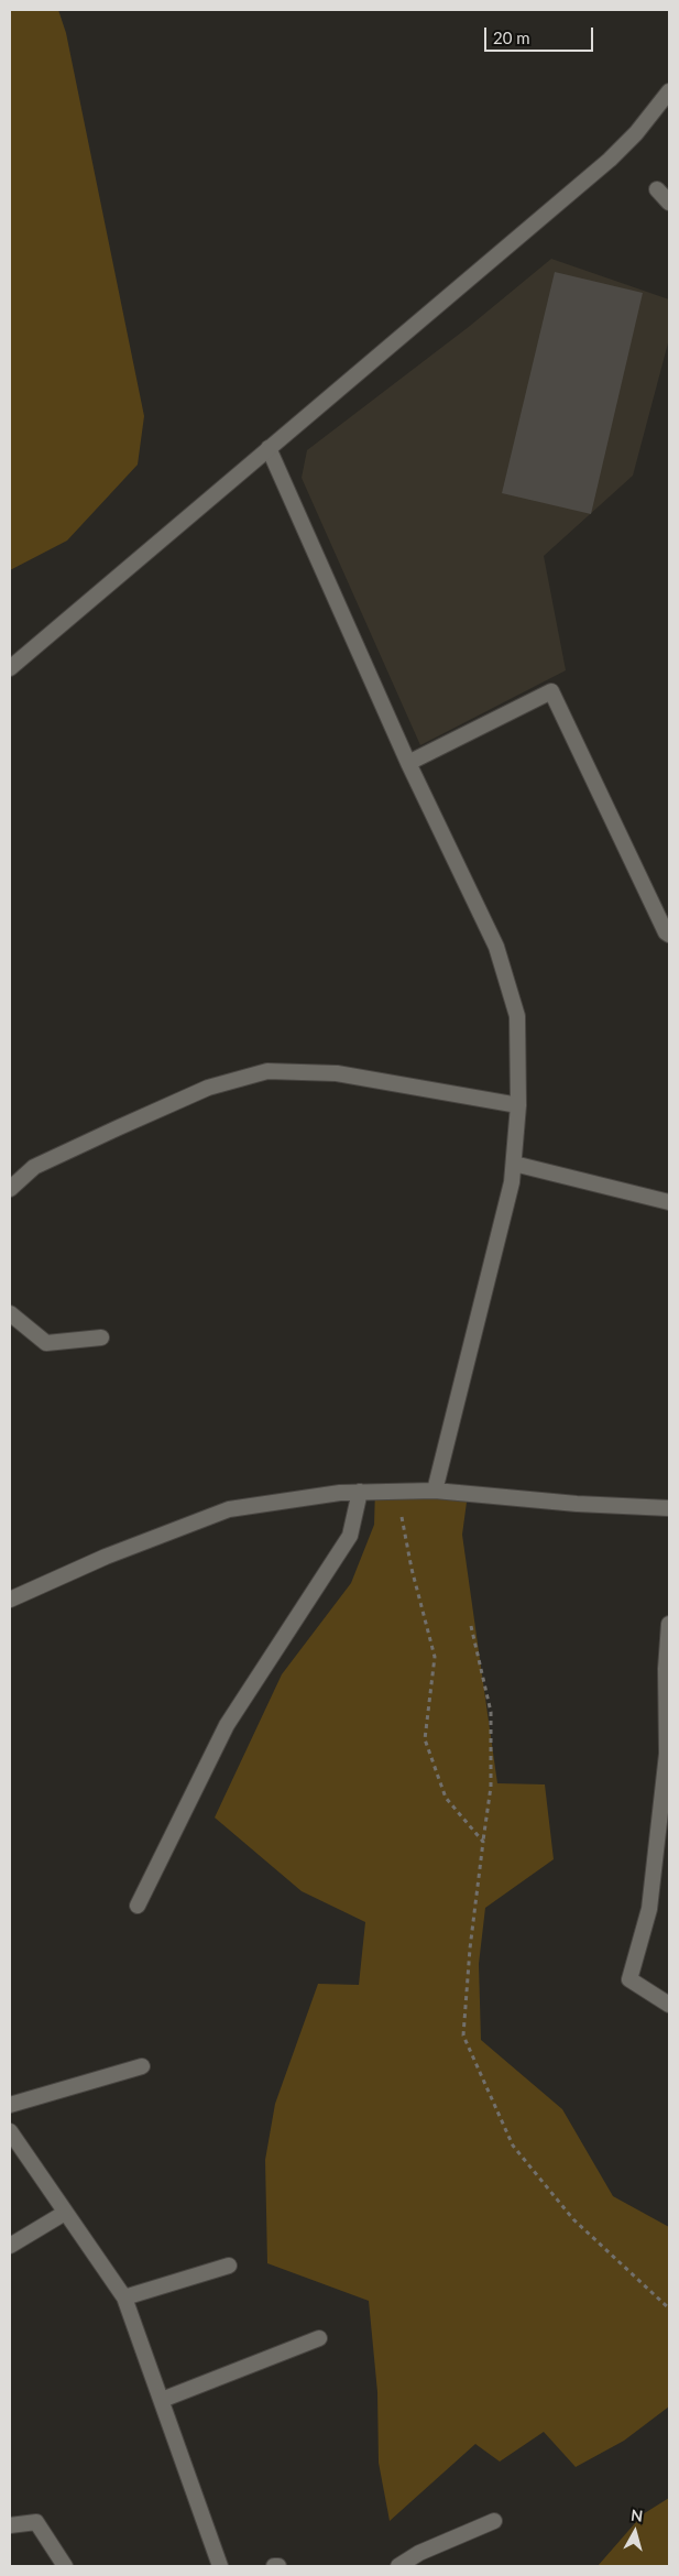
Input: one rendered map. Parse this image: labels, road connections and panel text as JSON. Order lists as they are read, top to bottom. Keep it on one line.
{"scale_bar":"20 m","north":"top"}
